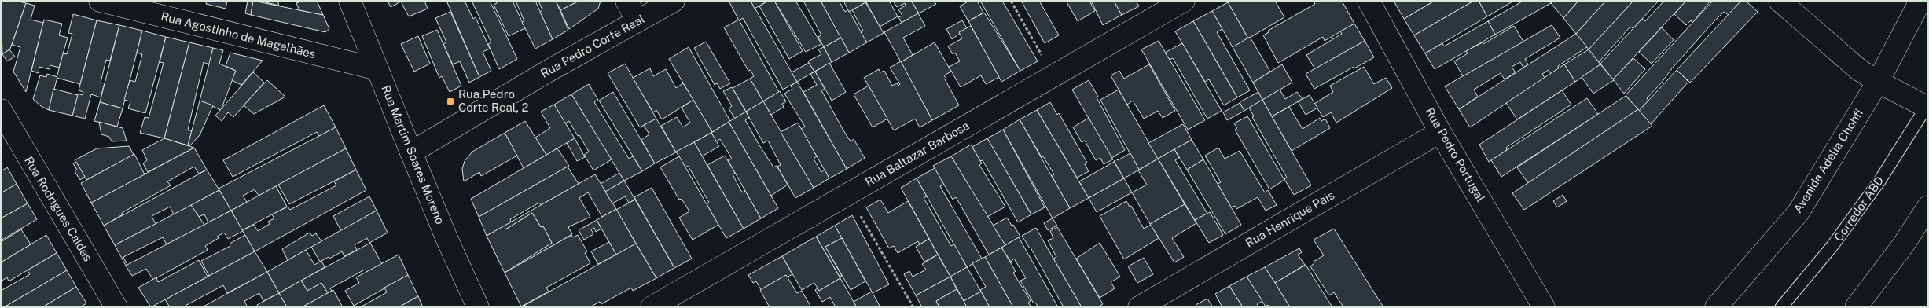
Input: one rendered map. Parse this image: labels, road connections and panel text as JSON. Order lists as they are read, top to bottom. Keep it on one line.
{"streets":{"main road":["Rua Agostinho de Magalhães","Rua Pedro Corte Real","Rua Baltazar Barbosa","Rua Martim Soares Moreno","Rua Pedro Portugal","Avenida Adélia Chohfi","Rua Rodrigues Caldas","Rua Henrique Pais"],"lane":["Corredor ABD"]},"crossings":[["Rua Agostinho de Magalhães","Rua Martim Soares Moreno"],["Rua Pedro Corte Real","Rua Martim Soares Moreno"],["Rua Pedro Portugal","Rua Henrique Pais"]],"places":{"transit":["Rua Pedro Corte Real, 2"]}}
